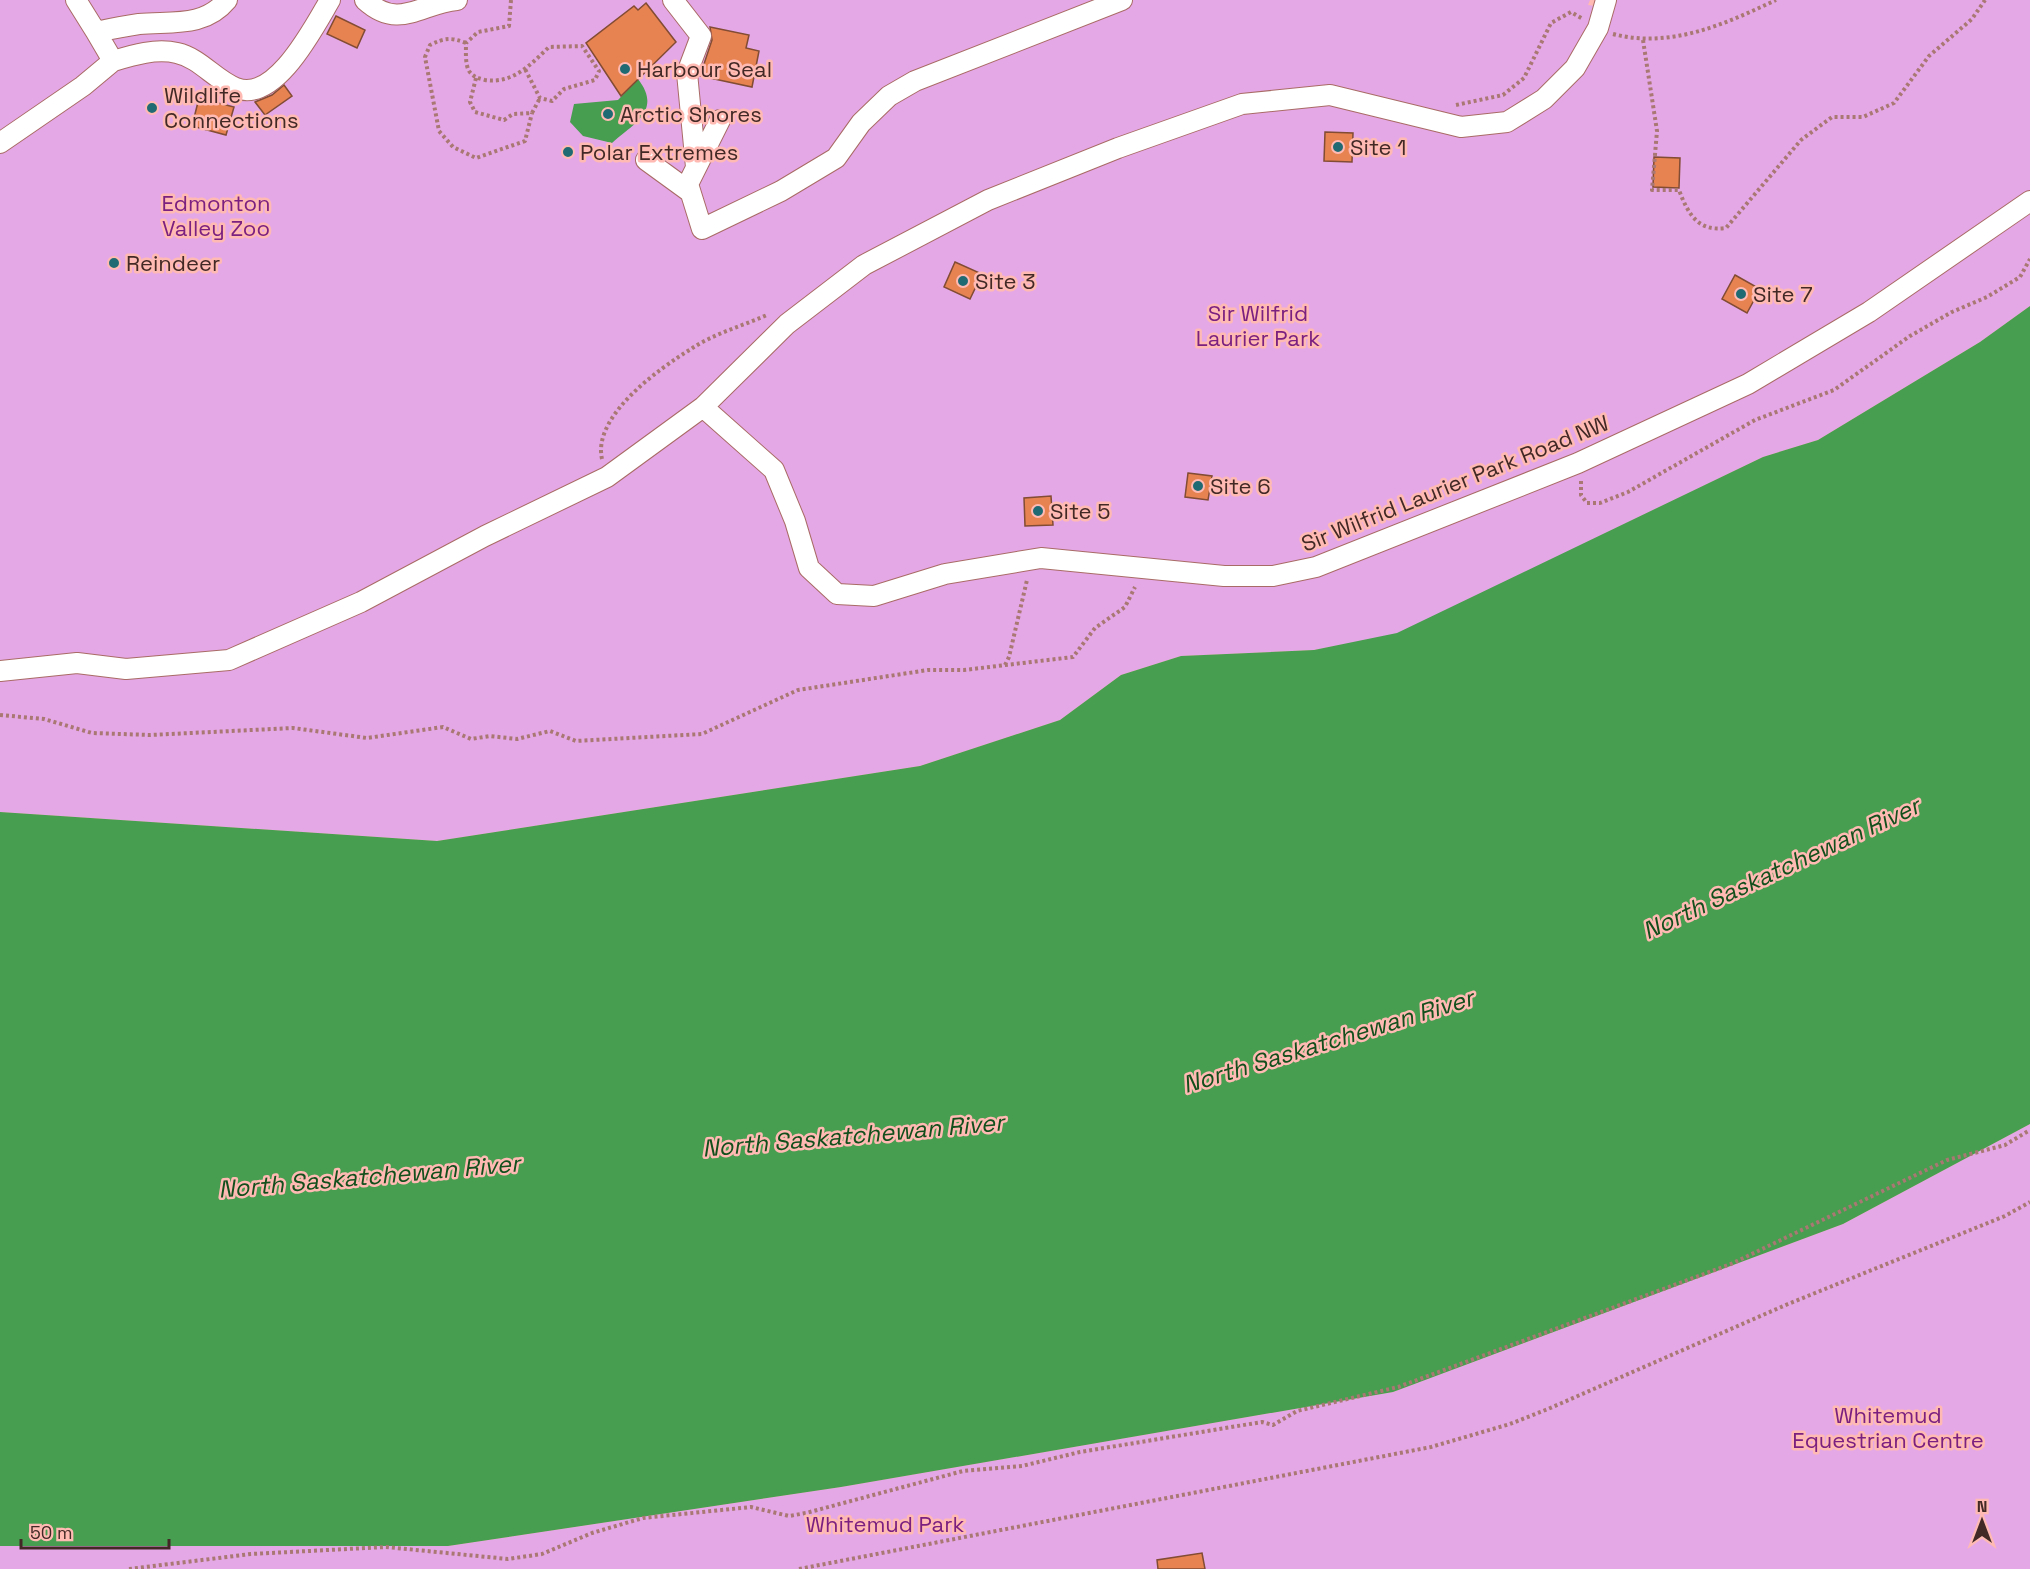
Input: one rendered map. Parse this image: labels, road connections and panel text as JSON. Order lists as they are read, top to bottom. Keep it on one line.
{"streets":{"street":["Sir Wilfrid Laurier Park Road NW"]},"water":["North Saskatchewan River"],"parks":["Edmonton Valley Zoo","Sir Wilfrid Laurier Park","Whitemud Equestrian Centre","Whitemud Park"],"places":["Harbour Seal","Wildlife Connections","Arctic Shores","Site 1","Polar Extremes","Reindeer","Site 3","Site 7","Site 6","Site 5"],"scale_bar":"50 m","north":"top"}
